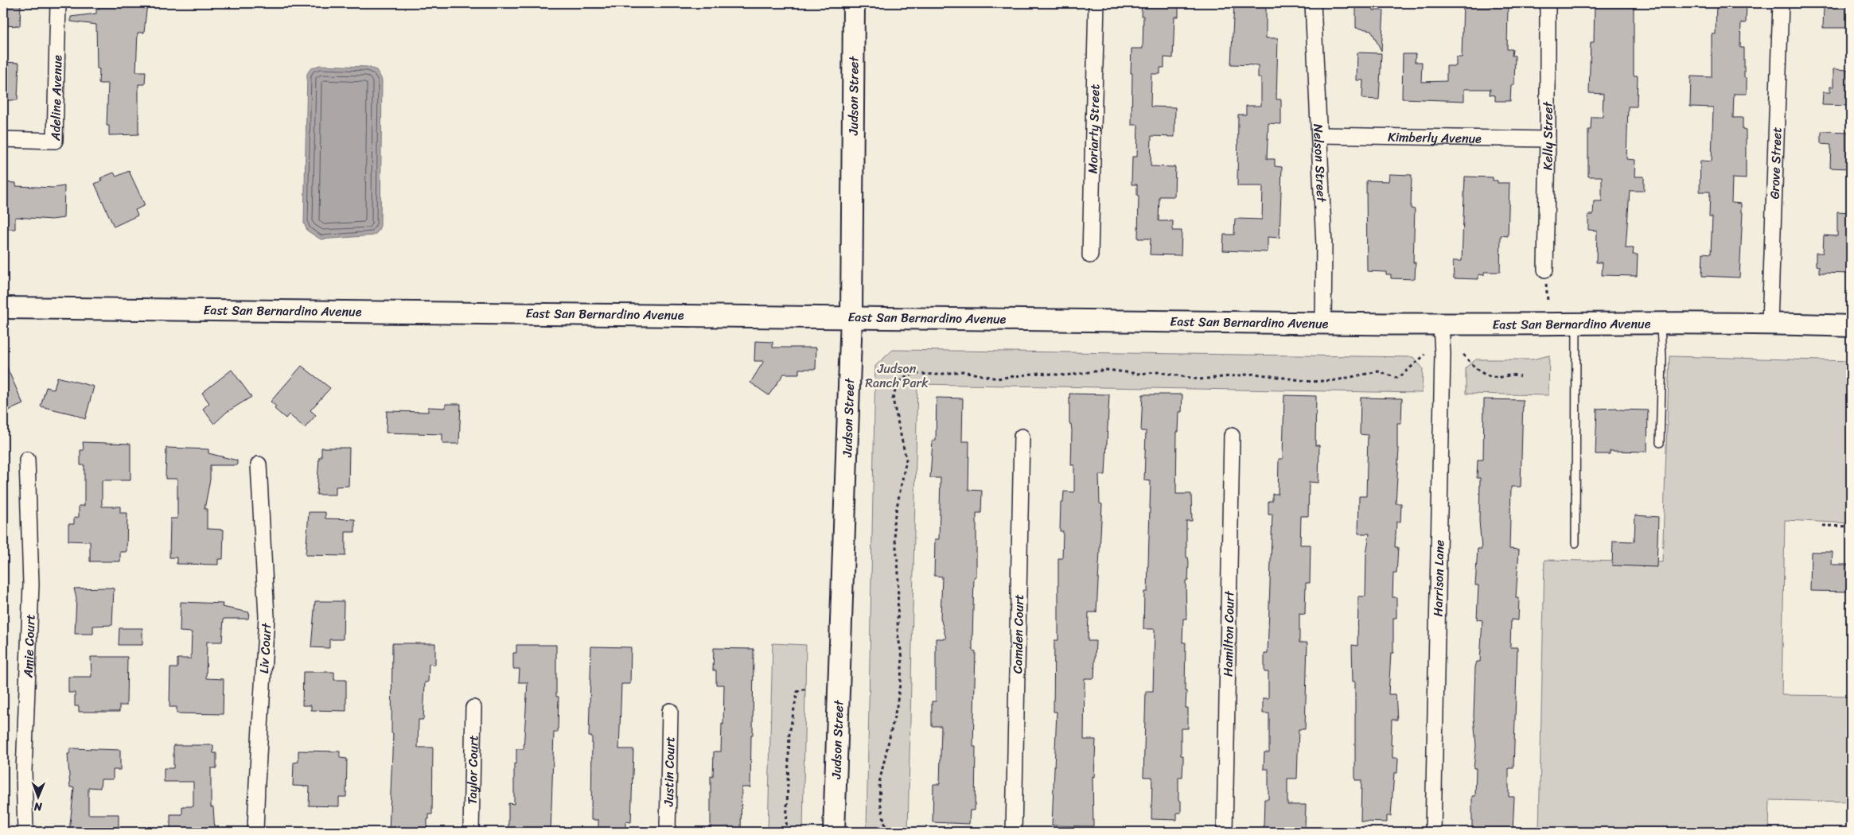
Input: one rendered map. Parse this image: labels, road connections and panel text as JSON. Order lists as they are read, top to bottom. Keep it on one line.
{"streets":{"street":["Adeline Avenue","Judson Street","Moriarty Street","Kelly Street","Kimberly Avenue","Nelson Street","Grove Street","East San Bernardino Avenue","Harrison Lane","Hamilton Court","Camden Court","Amie Court","Liv Court","Taylor Court","Justin Court"]},"crossings":[["Judson Street","East San Bernardino Avenue"],["Kelly Street","Kimberly Avenue"],["Kimberly Avenue","Nelson Street"],["Nelson Street","East San Bernardino Avenue"],["Grove Street","East San Bernardino Avenue"],["East San Bernardino Avenue","Harrison Lane"]],"parks":["Judson Ranch Park"],"north":"bottom"}
